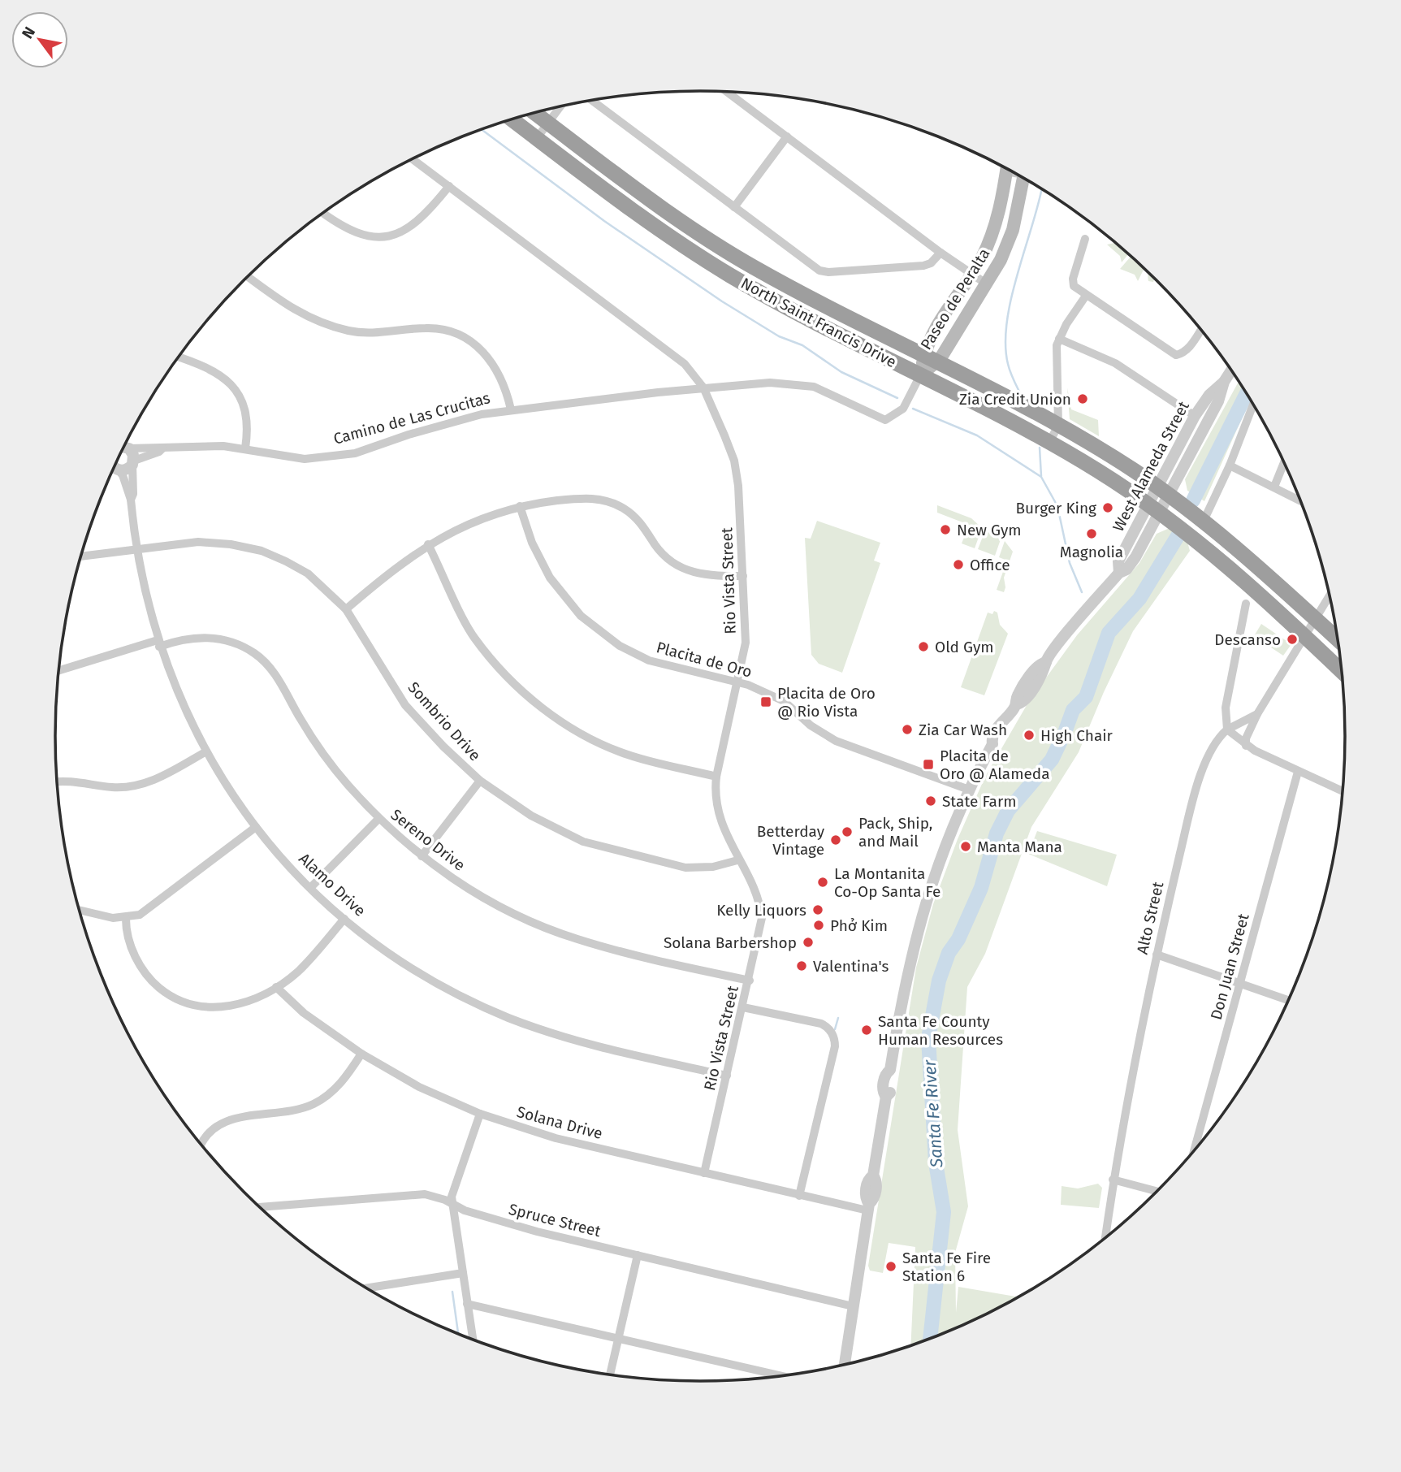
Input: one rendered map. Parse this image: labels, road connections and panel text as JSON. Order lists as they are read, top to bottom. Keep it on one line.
{"streets":{"highway":["North Saint Francis Drive"],"main road":["Paseo de Peralta"],"street":["Camino de Las Crucitas","West Alameda Street","Rio Vista Street","Placita de Oro","Sombrio Drive","Sereno Drive","Alamo Drive","Alto Street","Don Juan Street","Solana Drive","Spruce Street"]},"crossings":[["Paseo de Peralta","North Saint Francis Drive"],["North Saint Francis Drive","West Alameda Street"],["Camino de Las Crucitas","Rio Vista Street"],["Camino de Las Crucitas","Alamo Drive"],["West Alameda Street","Placita de Oro"],["West Alameda Street","Solana Drive"],["West Alameda Street","Spruce Street"],["Rio Vista Street","Placita de Oro"],["Rio Vista Street","Sombrio Drive"],["Rio Vista Street","Sereno Drive"],["Rio Vista Street","Alamo Drive"],["Rio Vista Street","Solana Drive"],["Sombrio Drive","Alamo Drive"],["Sereno Drive","Alamo Drive"]],"water":["Santa Fe River"],"places":{"other":["Zia Credit Union","Burger King","New Gym","Magnolia","Office","Descanso","Old Gym","Zia Car Wash","High Chair","State Farm","Pack, Ship, and Mail","Betterday Vintage","Manta Mana","La Montanita Co-Op Santa Fe","Kelly Liquors","Phở Kim","Solana Barbershop","Valentina's","Santa Fe County Human Resources","Santa Fe Fire Station 6"],"transit":["Placita de Oro @ Rio Vista","Placita de Oro @ Alameda"]},"north":"top left"}
